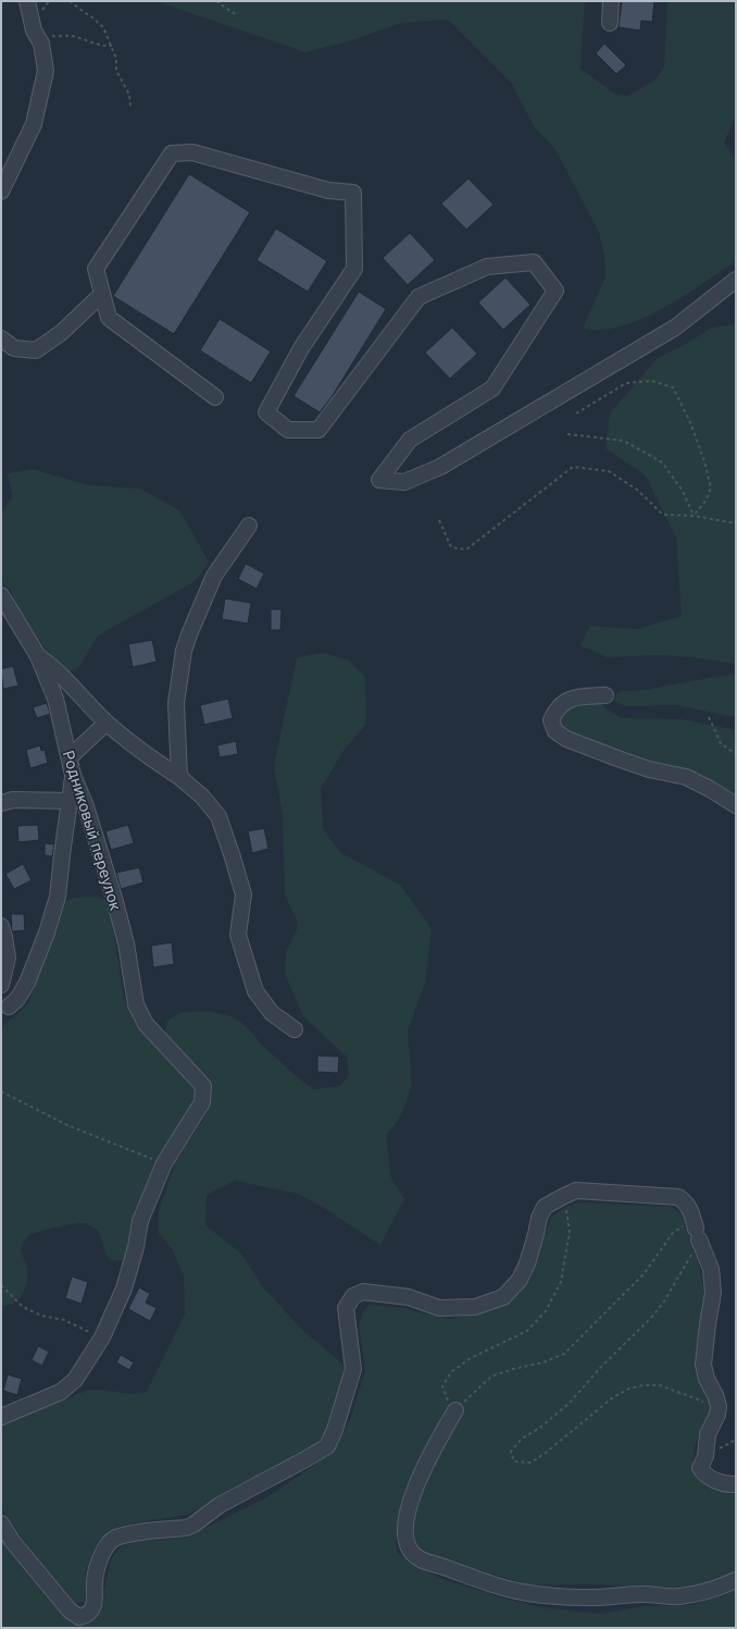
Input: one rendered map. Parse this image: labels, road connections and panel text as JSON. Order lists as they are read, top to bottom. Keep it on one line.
{"streets":{"street":["Родниковый переулок"]}}
